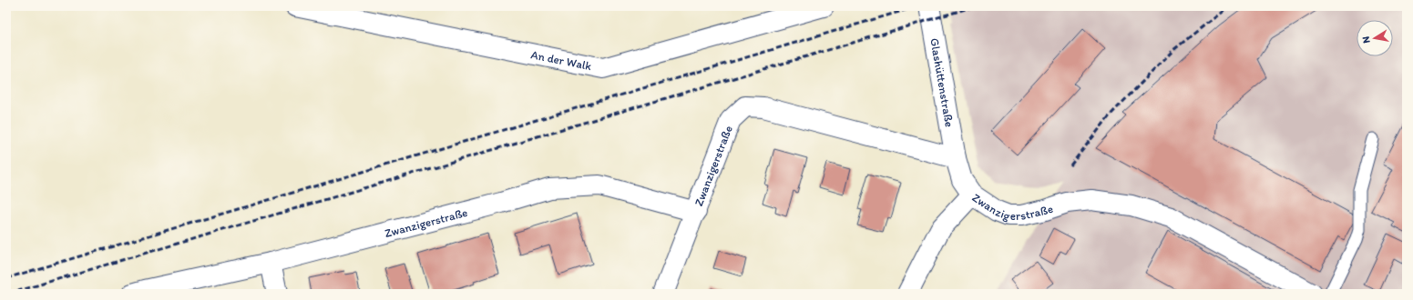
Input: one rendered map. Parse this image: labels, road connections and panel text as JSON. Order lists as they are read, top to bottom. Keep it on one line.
{"streets":{"street":["An der Walk","Glashüttenstraße","Zwanzigerstraße"]},"crossings":[["Glashüttenstraße","Zwanzigerstraße"]],"north":"left"}
